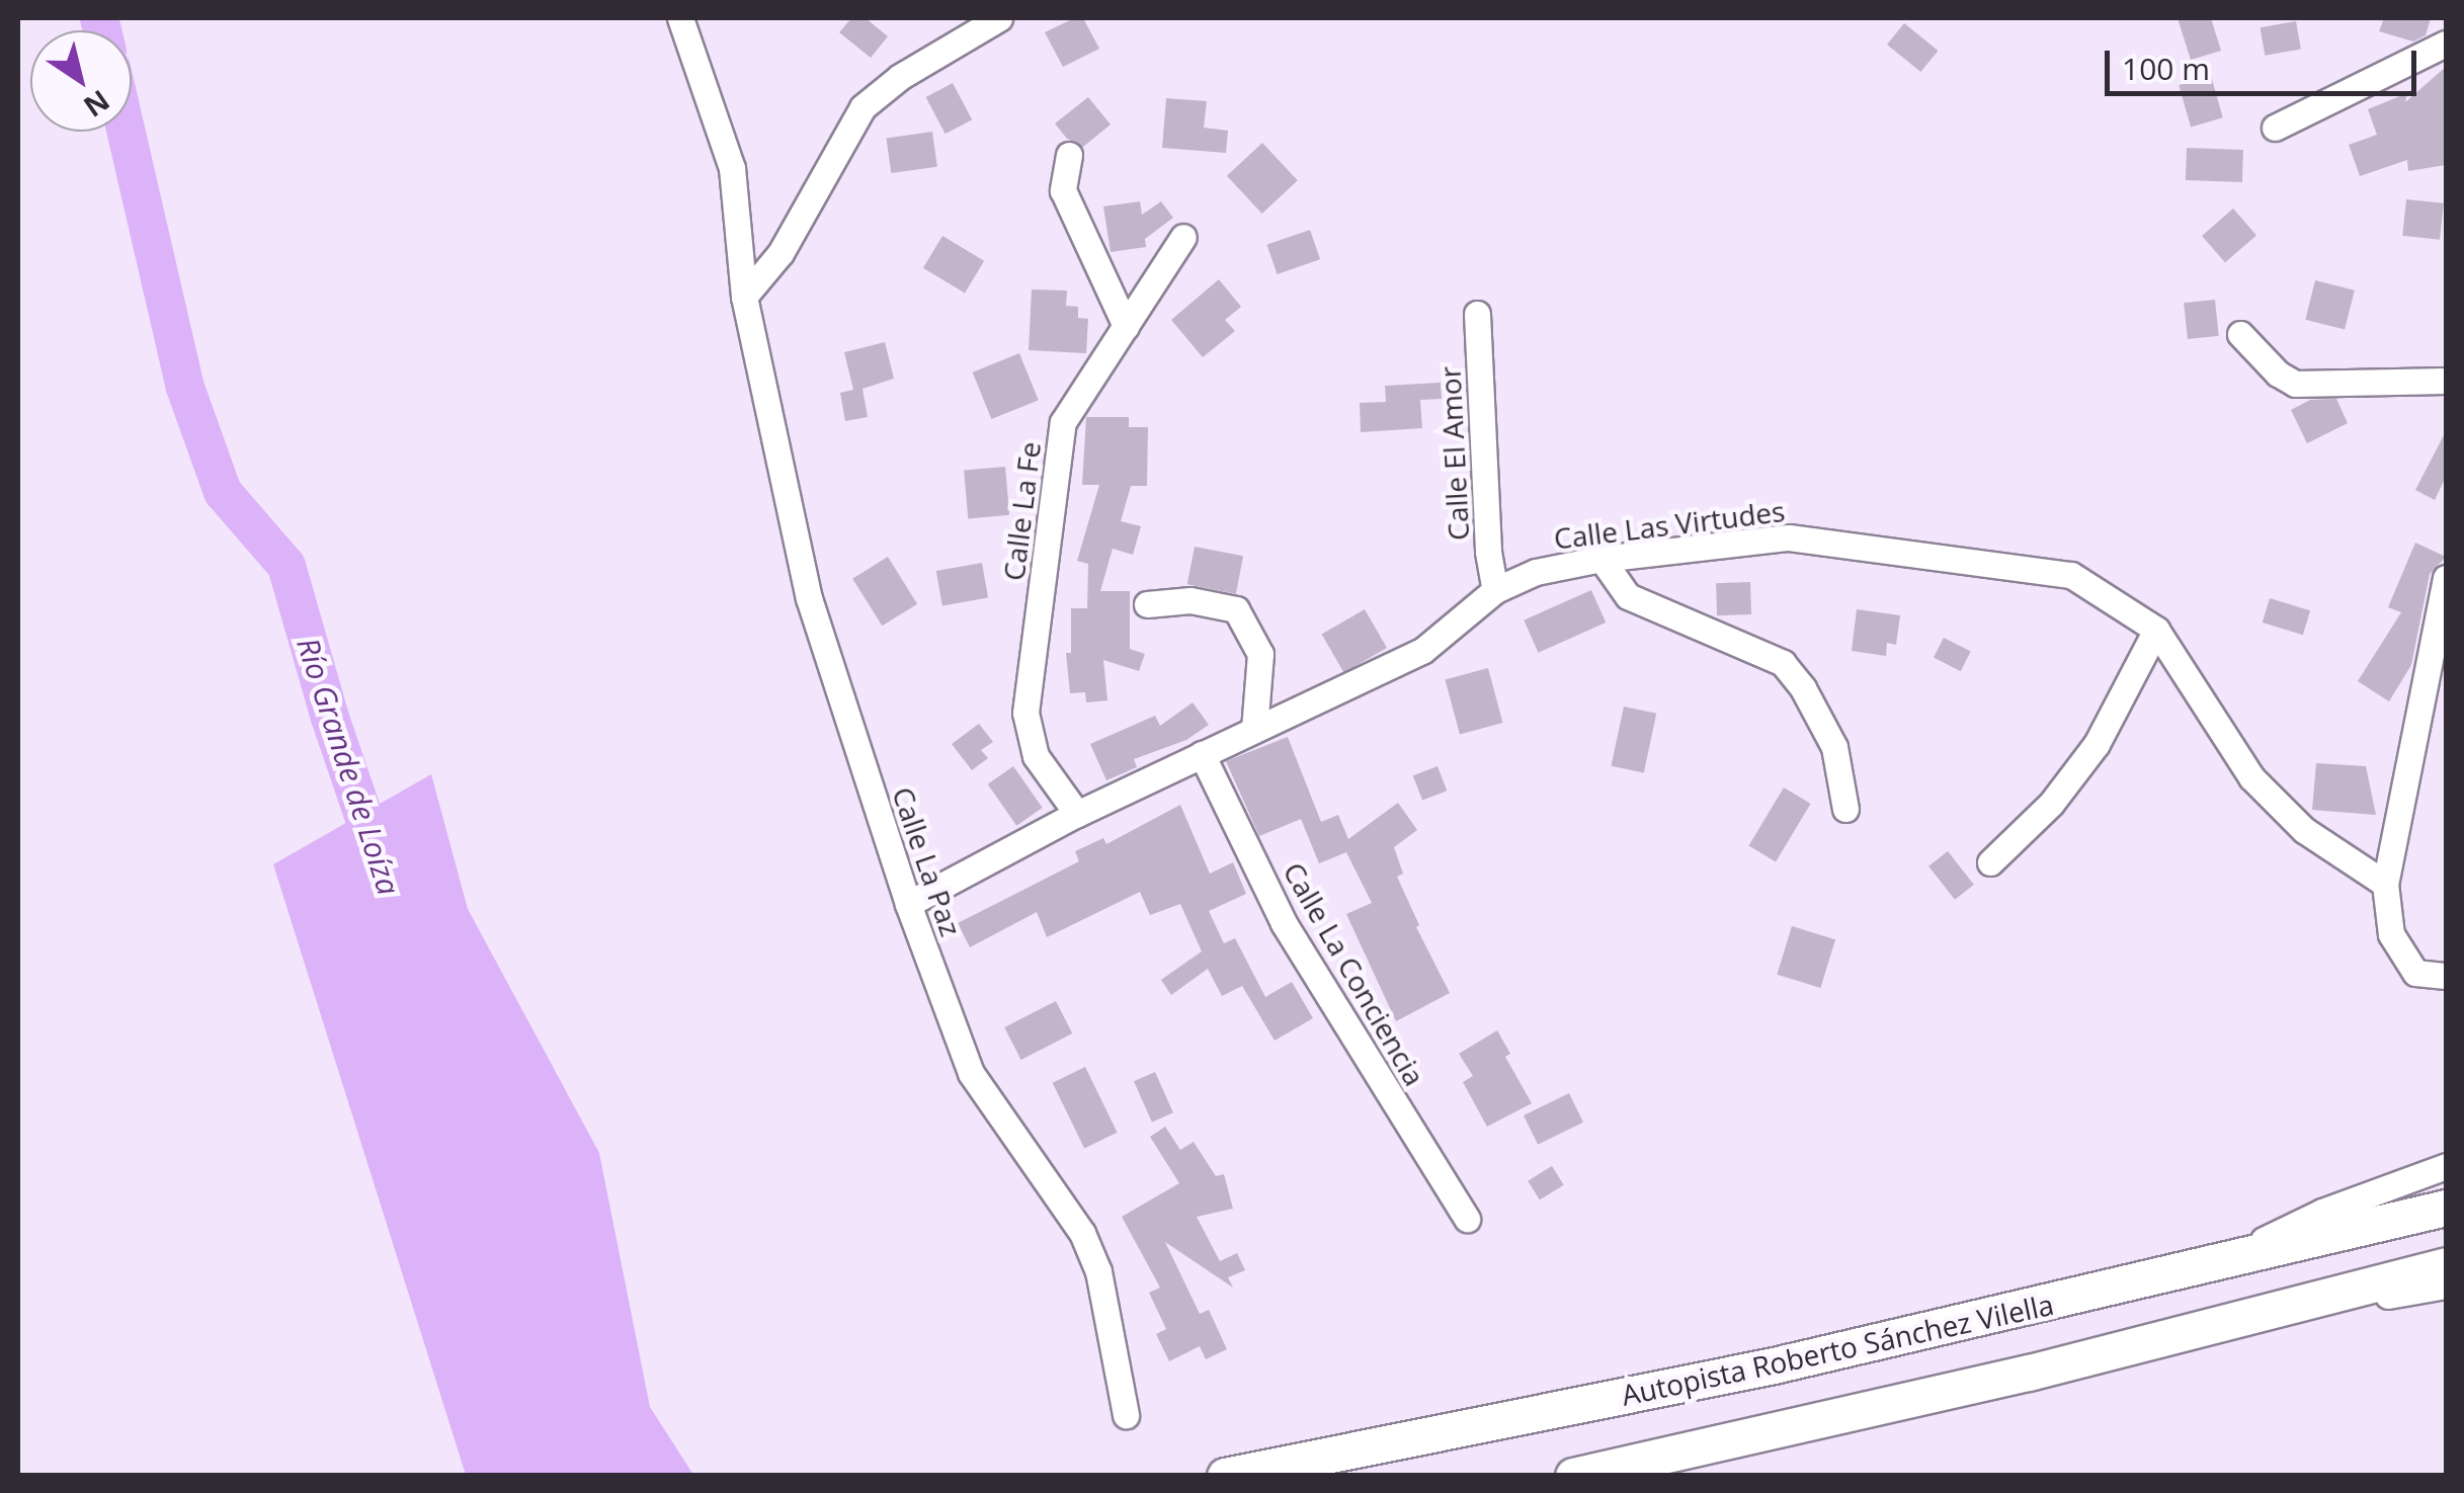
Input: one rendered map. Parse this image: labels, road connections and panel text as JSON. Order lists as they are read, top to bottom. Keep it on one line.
{"streets":{"highway":["Autopista Roberto Sánchez Vilella"],"street":["Calle El Amor","Calle La Fe","Calle Las Virtudes","Calle La Paz","Calle La Conciencia"]},"crossings":[["Calle El Amor","Calle Las Virtudes"],["Calle La Fe","Calle Las Virtudes"],["Calle Las Virtudes","Calle La Paz"],["Calle Las Virtudes","Calle La Conciencia"]],"water":["Río Grande de Loíza"],"scale_bar":"100 m","north":"bottom right"}
